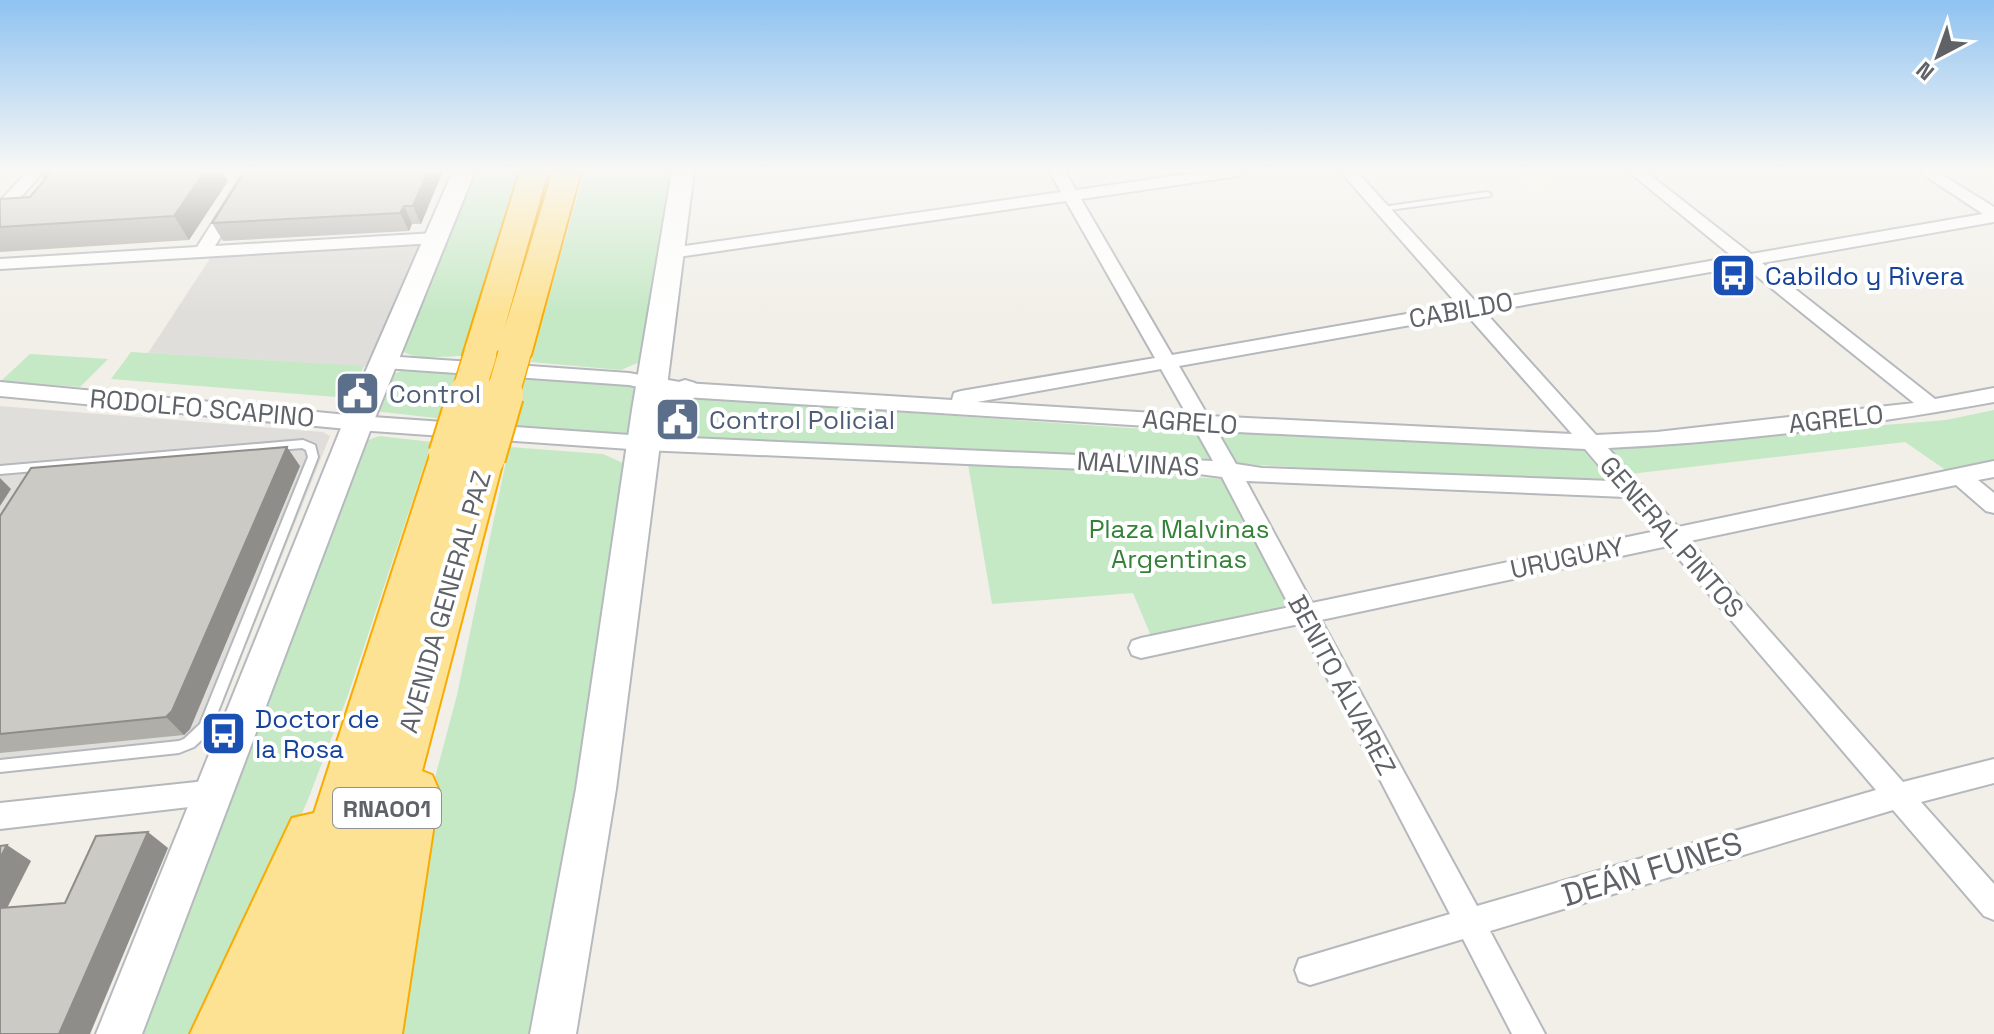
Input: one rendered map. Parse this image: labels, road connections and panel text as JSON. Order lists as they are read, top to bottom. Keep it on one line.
{"streets":{"highway":["AVENIDA GENERAL PAZ","RNA001"],"street":["CABILDO","RODOLFO SCAPINO","AGRELO","MALVINAS","GENERAL PINTOS","URUGUAY","BENITO ÁLVAREZ","DEÁN FUNES"]},"crossings":[["CABILDO","AGRELO"],["CABILDO","GENERAL PINTOS"],["CABILDO","BENITO ÁLVAREZ"],["RODOLFO SCAPINO","MALVINAS"],["AGRELO","GENERAL PINTOS"],["AGRELO","BENITO ÁLVAREZ"],["MALVINAS","GENERAL PINTOS"],["MALVINAS","BENITO ÁLVAREZ"],["GENERAL PINTOS","URUGUAY"],["GENERAL PINTOS","DEÁN FUNES"],["URUGUAY","BENITO ÁLVAREZ"],["BENITO ÁLVAREZ","DEÁN FUNES"]],"parks":["Plaza Malvinas Argentinas"],"places":{"bus stop":["Cabildo y Rivera","Doctor de la Rosa"],"public building":["Control","Control Policial"]},"north":"bottom left"}
